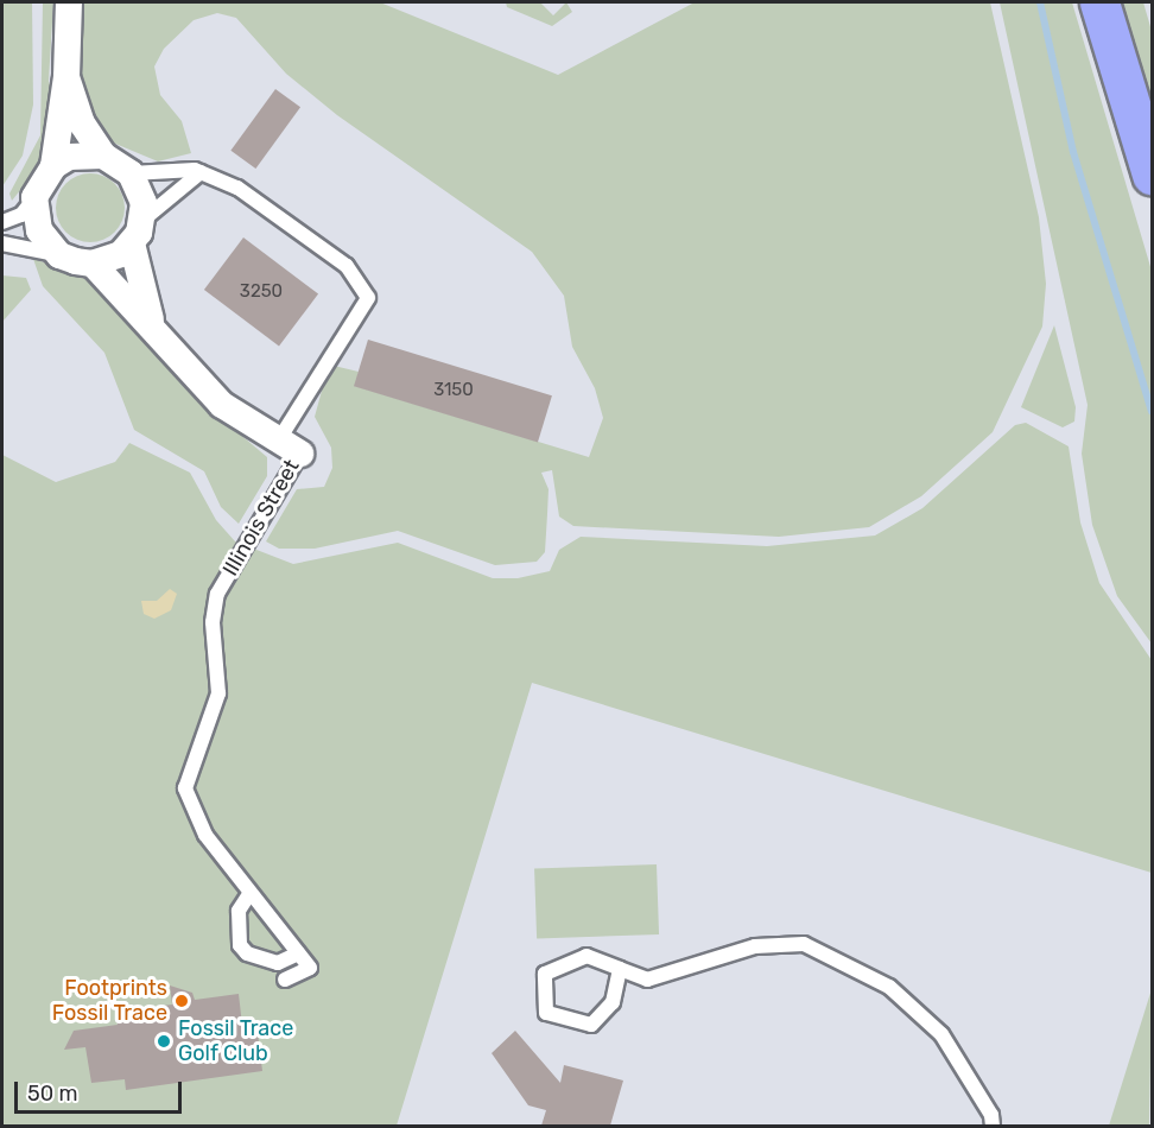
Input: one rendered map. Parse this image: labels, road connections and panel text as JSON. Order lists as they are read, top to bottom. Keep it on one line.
{"streets":{"street":["Illinois Street"]},"places":["Footprints Fossil Trace","Fossil Trace Golf Club"],"house_numbers":["3250","3150"],"scale_bar":"50 m"}
